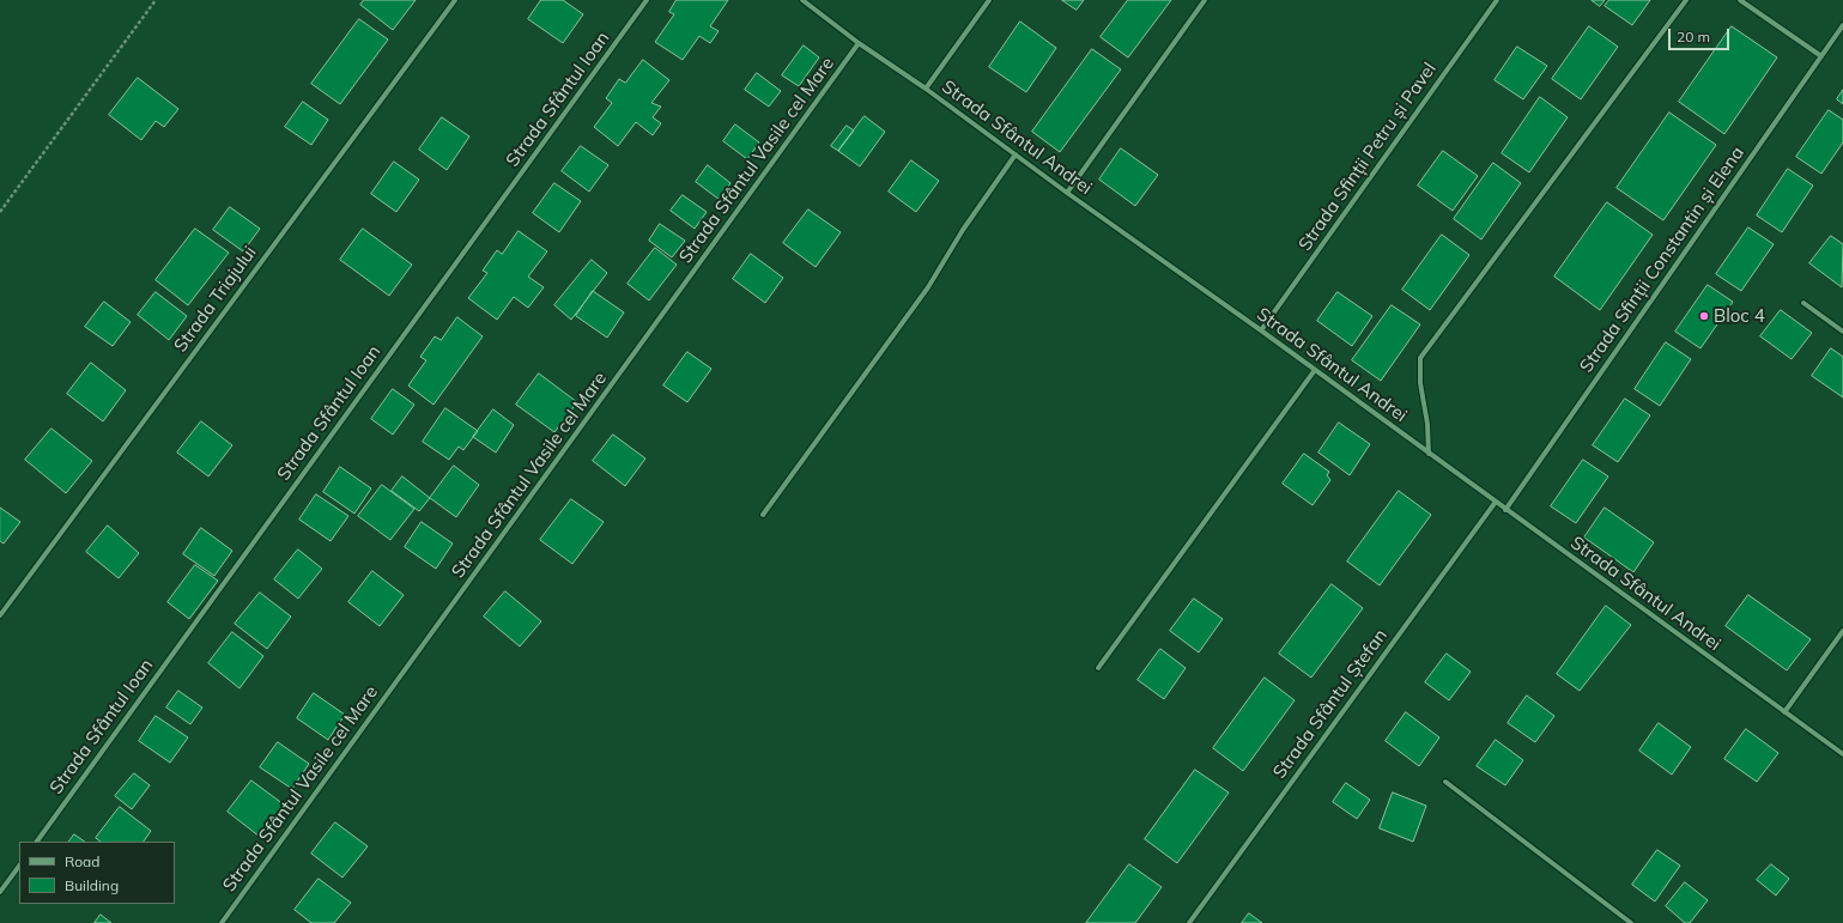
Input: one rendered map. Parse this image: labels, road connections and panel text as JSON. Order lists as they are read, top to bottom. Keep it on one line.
{"streets":{"street":["Strada Sfântul Ioan","Strada Sfântul Andrei","Strada Sfinții Petru și Pavel","Strada Sfântul Vasile cel Mare","Strada Sfinții Constantin și Elena","Strada Triajului","Strada Sfântul Ștefan"]},"crossings":[["Strada Sfântul Andrei","Strada Sfinții Petru și Pavel"],["Strada Sfântul Andrei","Strada Sfântul Vasile cel Mare"],["Strada Sfântul Andrei","Strada Sfinții Constantin și Elena"],["Strada Sfântul Andrei","Strada Sfântul Ștefan"]],"places":["Bloc 4"],"legend":["Road","Building"],"scale_bar":"20 m"}
